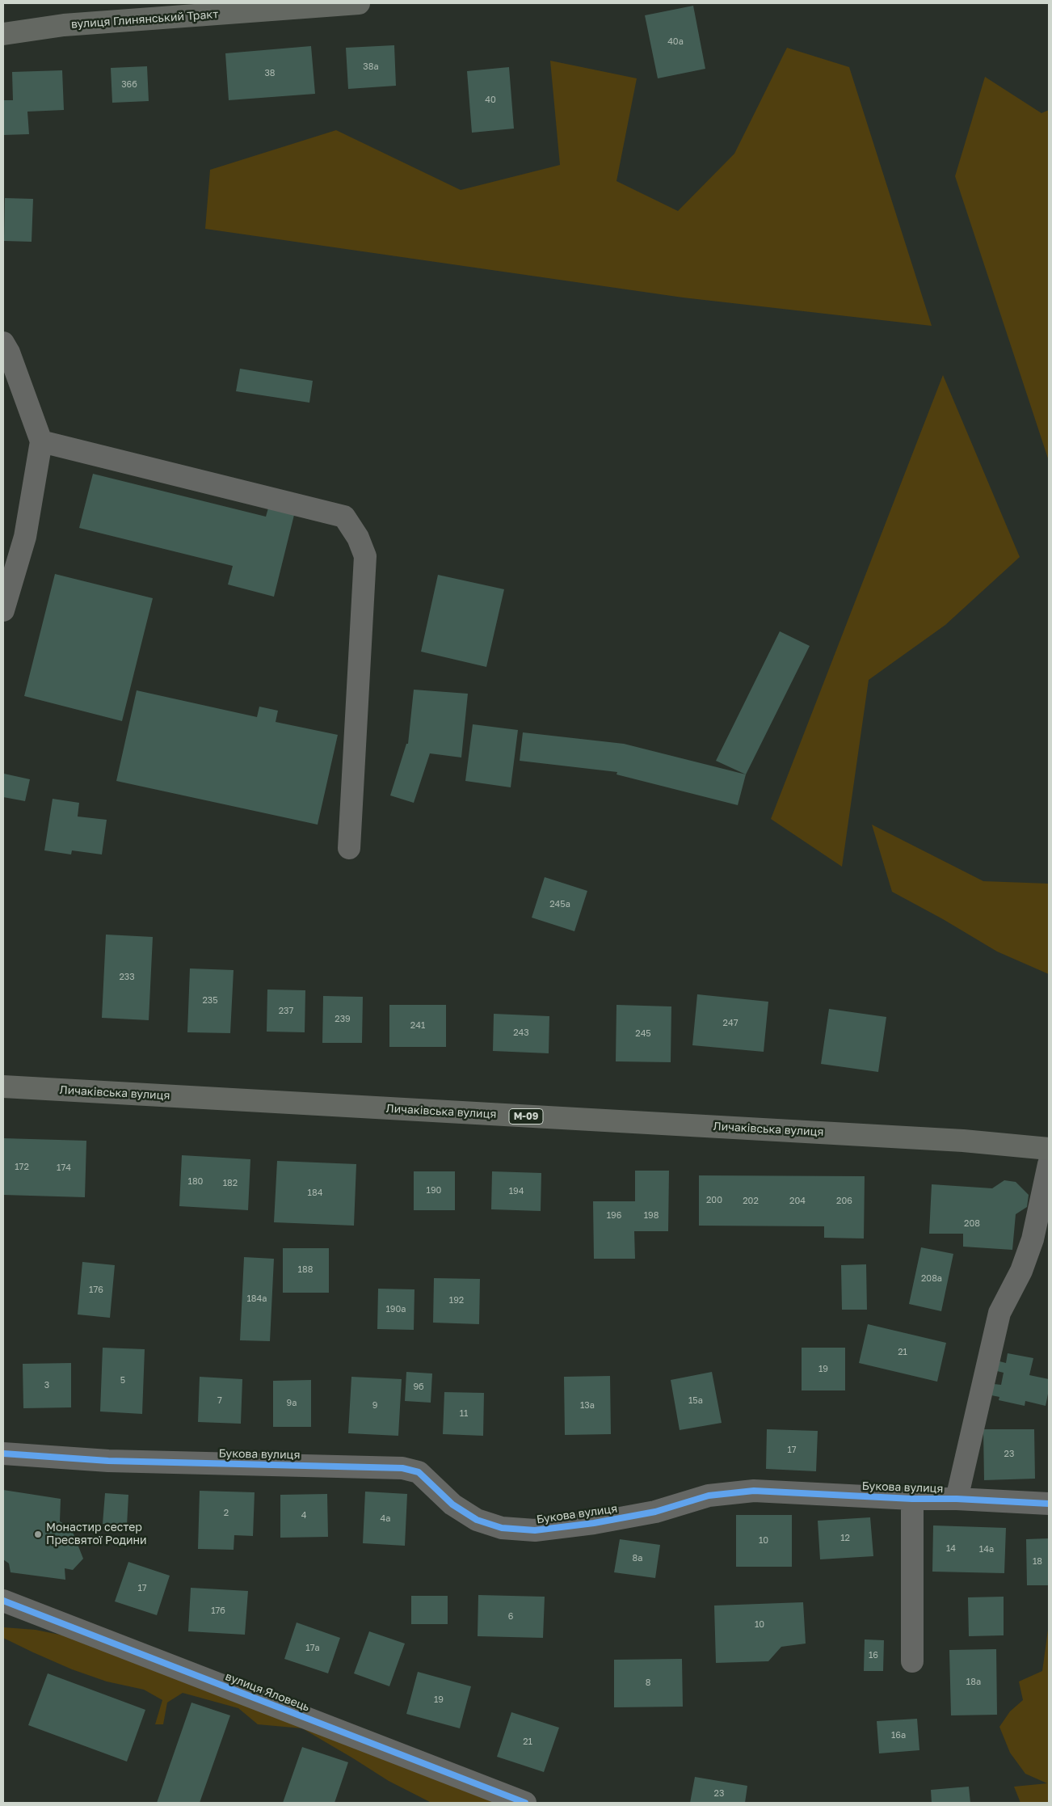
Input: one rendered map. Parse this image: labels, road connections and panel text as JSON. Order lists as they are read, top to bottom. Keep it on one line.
{"streets":{"main road":["вулиця Глинянський Тракт","Личаківська вулиця","М-09"],"street":["Букова вулиця","вулиця Яловець"]},"places":["Монастир сестер Пресвятої Родини"],"house_numbers":["40а","38а","38","36б","40","245а","233","235","237","239","247","241","243","245","172","174","180","182","190","194","184","200","202","204","206","196","198","208","188","208а","176","184а","192","190а","21","19","5","3","9б","7","15а","9а","9","13а","11","17","23","2","4","4а","12","10","14","14а","8а","18","17","17б","6","10","17а","16","18а","8","19","16а","21","23"]}
